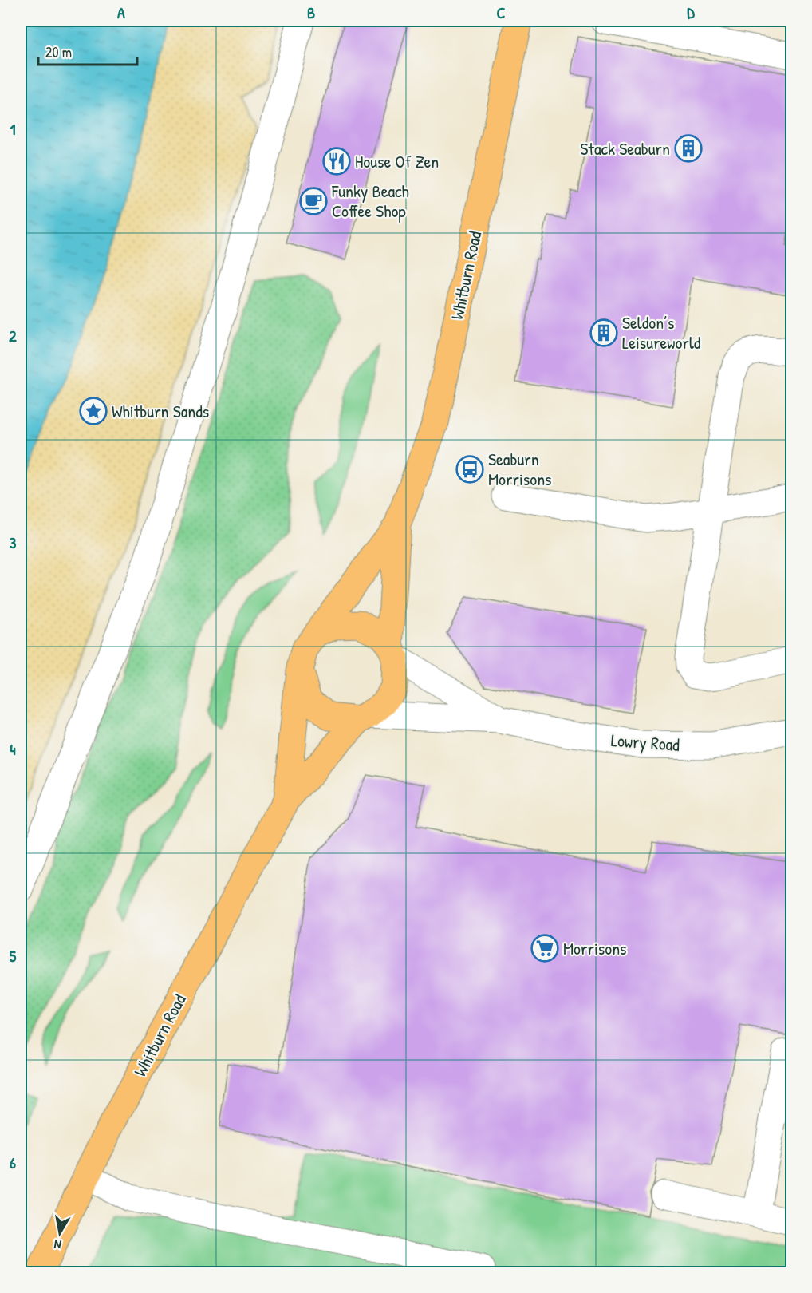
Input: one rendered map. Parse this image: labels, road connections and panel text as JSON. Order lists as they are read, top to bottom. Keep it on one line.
{"streets":{"main road":["Whitburn Road"],"street":["Lowry Road"]},"places":{"building":["Stack Seaburn","Seldon’s Leisureworld"],"restaurant":["House Of Zen"],"cafe":["Funky Beach Coffee Shop"],"place":["Whitburn Sands"],"bus stop":["Seaburn Morrisons"],"supermarket":["Morrisons"]},"scale_bar":"20 m","north":"bottom","grid":{"columns":["A","B","C","D"],"rows":["1","2","3","4","5","6"]}}
